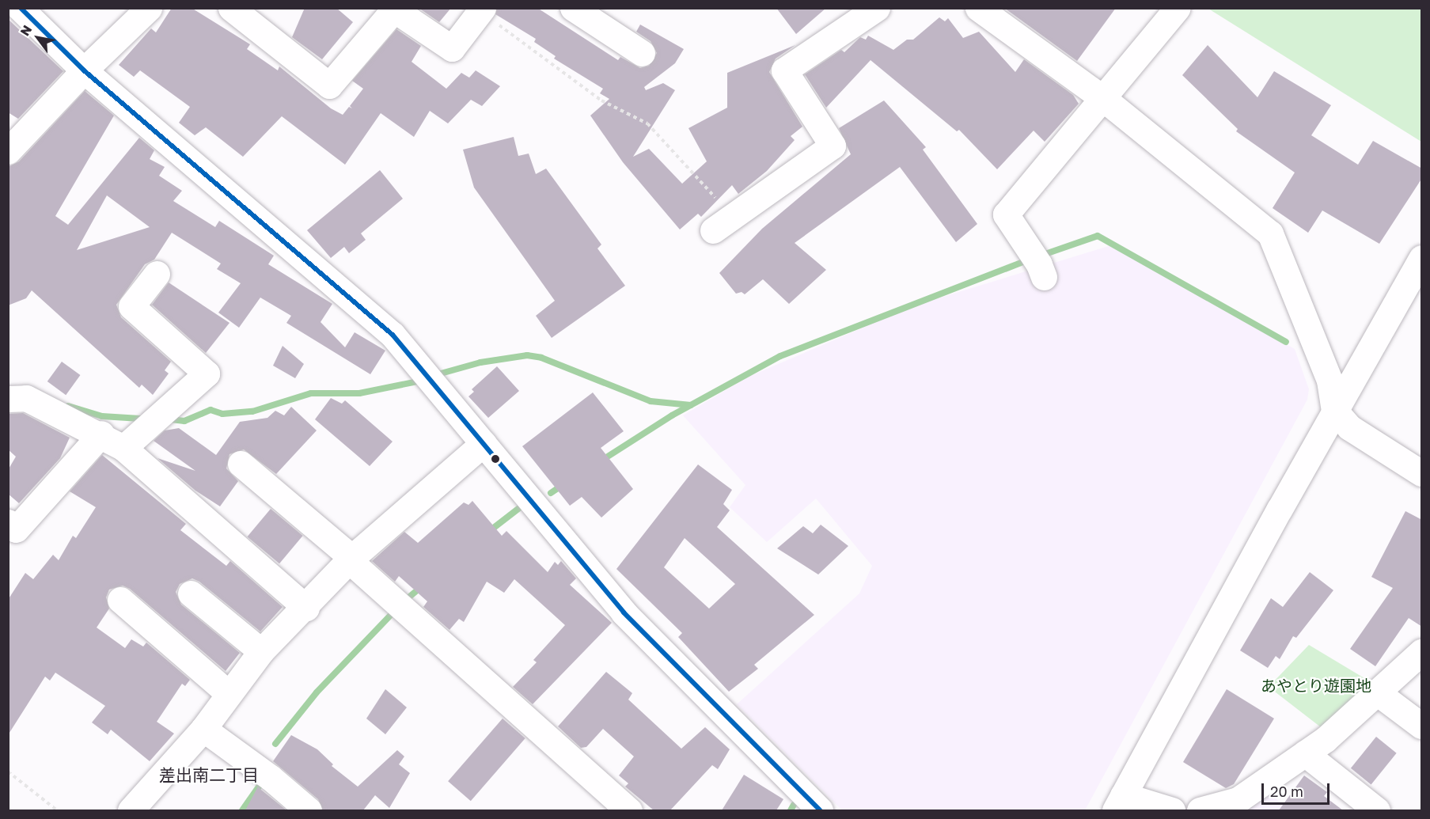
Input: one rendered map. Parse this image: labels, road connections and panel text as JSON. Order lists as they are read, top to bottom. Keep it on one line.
{"districts":["差出南二丁目"],"parks":["あやとり遊園地"],"scale_bar":"20 m","north":"top left"}
